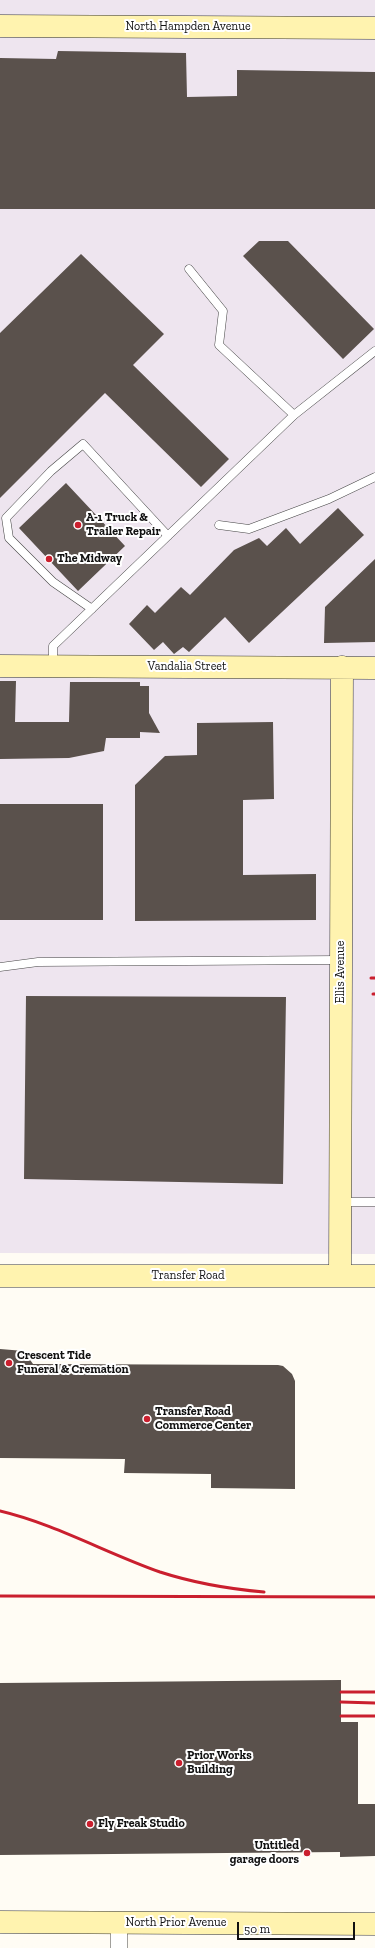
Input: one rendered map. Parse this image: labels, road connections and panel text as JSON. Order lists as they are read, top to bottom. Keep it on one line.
{"streets":{"street":["North Hampden Avenue","Vandalia Street","Ellis Avenue","Transfer Road","North Prior Avenue"]},"crossings":[["Vandalia Street","Ellis Avenue"],["Ellis Avenue","Transfer Road"]],"places":["A-1 Truck & Trailer Repair","The Midway","Crescent Tide Funeral & Cremation","Transfer Road Commerce Center","Prior Works Building","Fly Freak Studio","Untitled garage doors"],"scale_bar":"50 m"}
